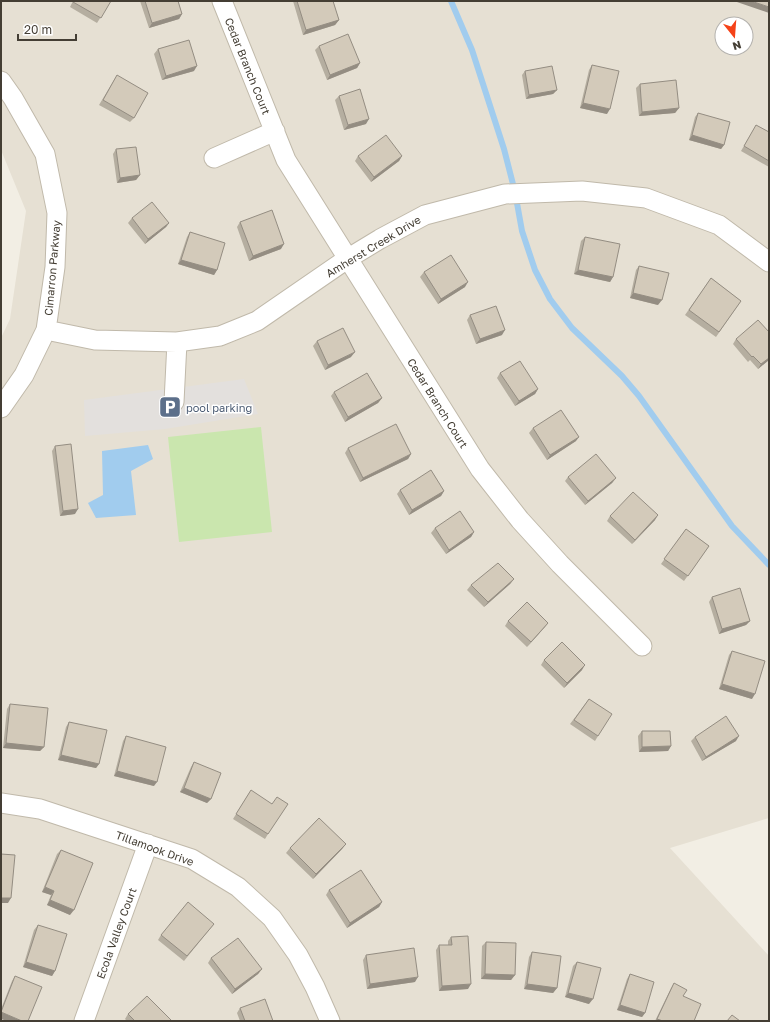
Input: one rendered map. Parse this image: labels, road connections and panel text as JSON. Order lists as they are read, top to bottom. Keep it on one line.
{"streets":{"street":["Cedar Branch Court","Amherst Creek Drive","Cimarron Parkway","Tillamook Drive","Ecola Valley Court"]},"crossings":[["Cedar Branch Court","Amherst Creek Drive"],["Amherst Creek Drive","Cimarron Parkway"],["Tillamook Drive","Ecola Valley Court"]],"places":{"parking":["pool parking"]},"scale_bar":"20 m","north":"bottom"}
